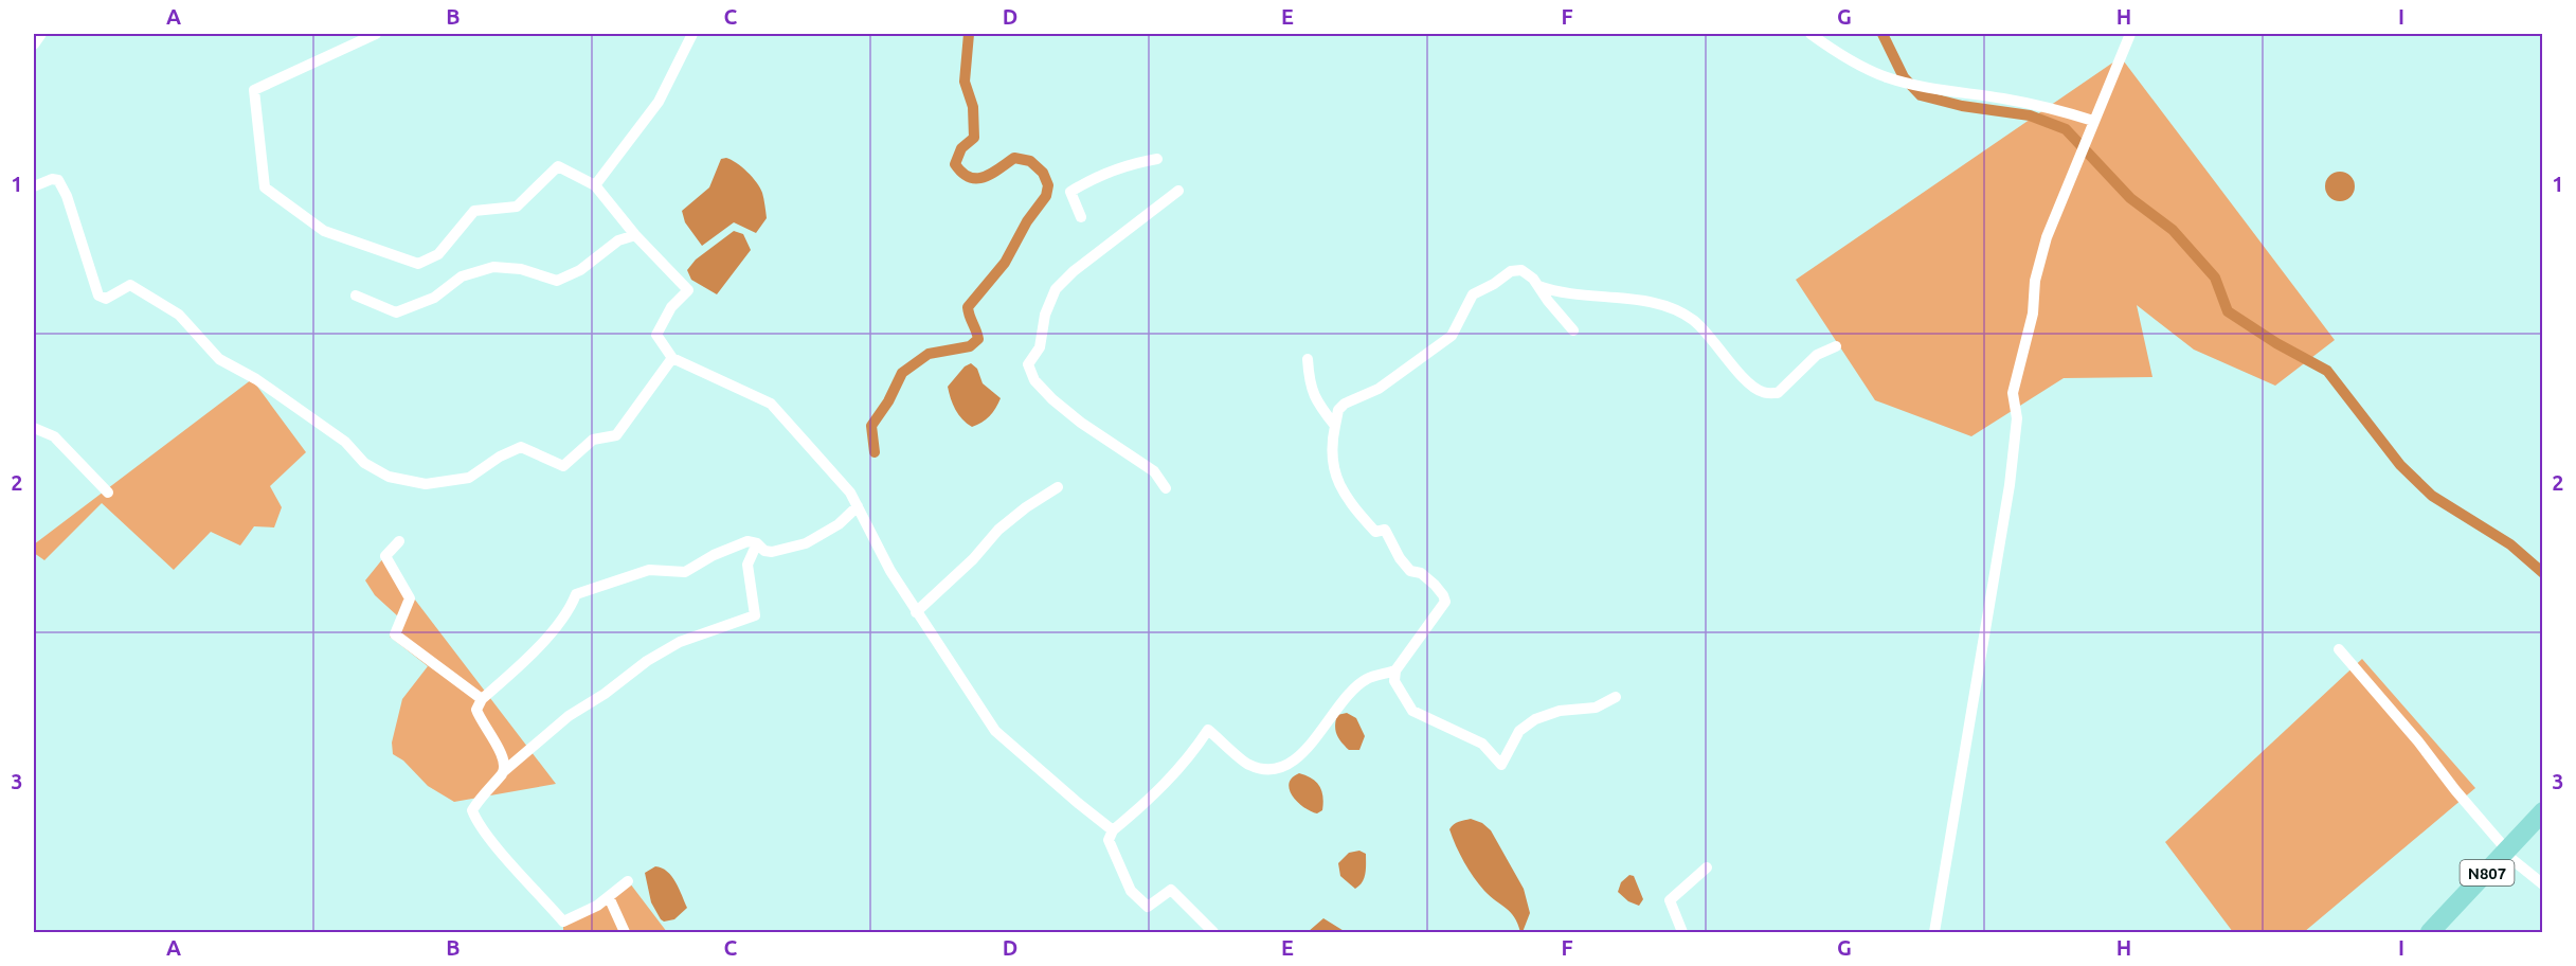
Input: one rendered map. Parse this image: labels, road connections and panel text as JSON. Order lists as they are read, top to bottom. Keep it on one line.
{"streets":{"highway":["N807"]},"grid":{"columns":["A","B","C","D","E","F","G","H","I"],"rows":["1","2","3"]}}
